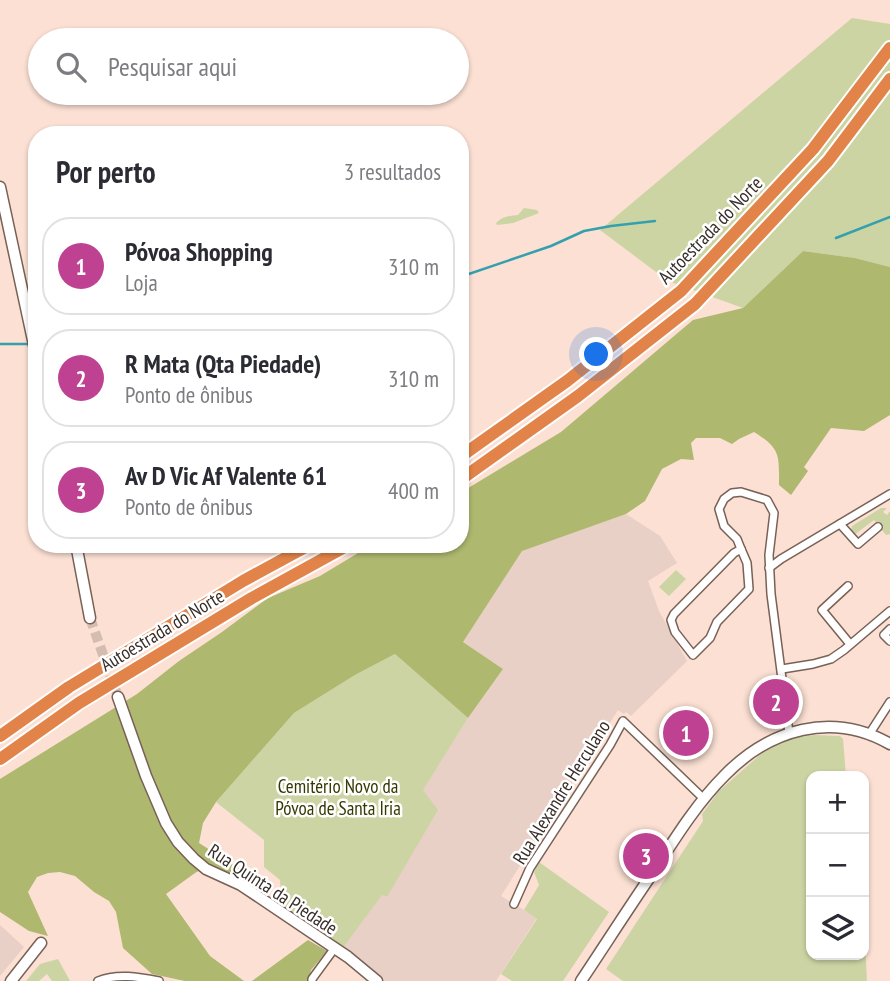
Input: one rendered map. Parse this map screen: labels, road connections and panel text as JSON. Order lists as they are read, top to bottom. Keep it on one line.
{"streets":{"highway":["Autoestrada do Norte"],"street":["Rua Alexandre Herculano","Rua Quinta da Piedade"]},"parks":["Cemitério Novo da Póvoa de Santa Iria"],"page":{"search":"Pesquisar aqui","heading":["Por perto","3 resultados"],"list":[{"mark":"1","name":"Póvoa Shopping","note":"Loja","value":"310 m"},{"mark":"2","name":"R Mata (Qta Piedade)","note":"Ponto de ônibus","value":"310 m"},{"mark":"3","name":"Av D Vic Af Valente 61","note":"Ponto de ônibus","value":"400 m"}],"pins":["2","1","3"],"map_buttons":["+","−"]}}
